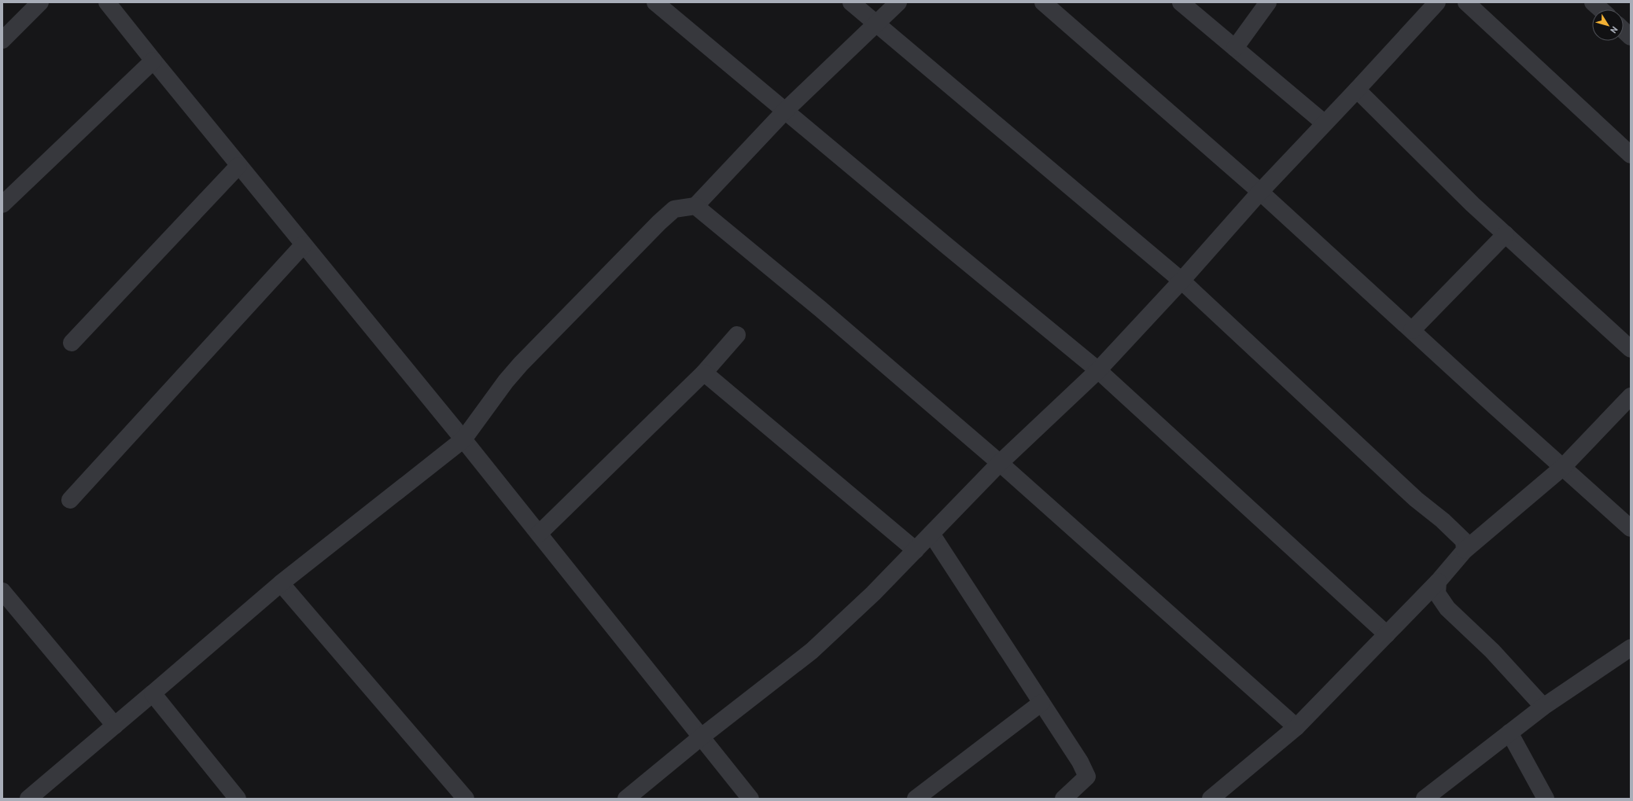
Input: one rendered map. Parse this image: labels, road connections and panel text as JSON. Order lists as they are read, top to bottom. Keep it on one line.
{"north":"bottom right"}
